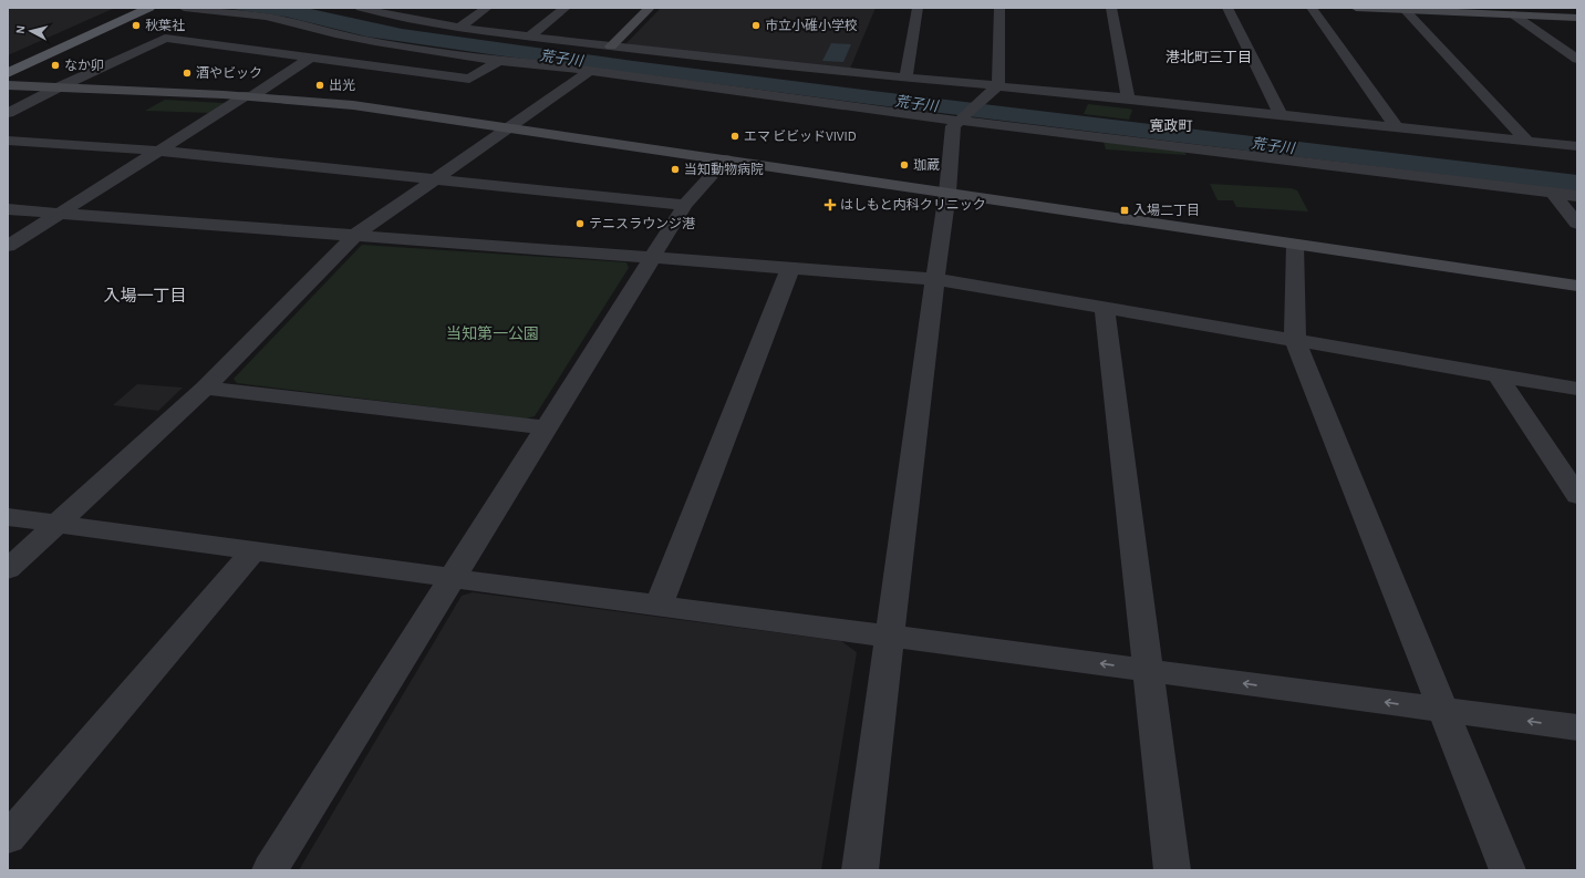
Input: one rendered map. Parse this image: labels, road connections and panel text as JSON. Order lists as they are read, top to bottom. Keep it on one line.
{"districts":["港北町三丁目","寛政町","入場一丁目"],"water":["荒子川"],"parks":["当知第一公園"],"places":{"other":["秋葉社","市立小碓小学校","なか卯","酒やビック","出光","エマ ビビッドVIVID","珈蔵","当知動物病院","テニスラウンジ港"],"health":["はしもと内科クリニック"],"transit":["入場二丁目"]},"north":"left"}
